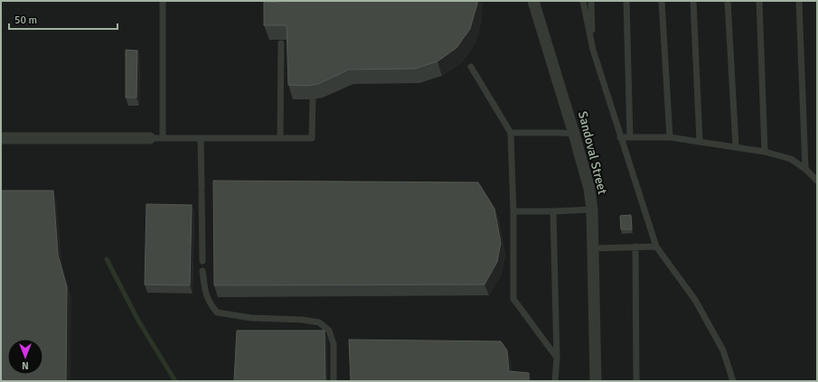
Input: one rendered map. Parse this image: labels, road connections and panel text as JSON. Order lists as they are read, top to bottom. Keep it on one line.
{"streets":{"street":["Sandoval Street"]},"scale_bar":"50 m","north":"bottom"}
